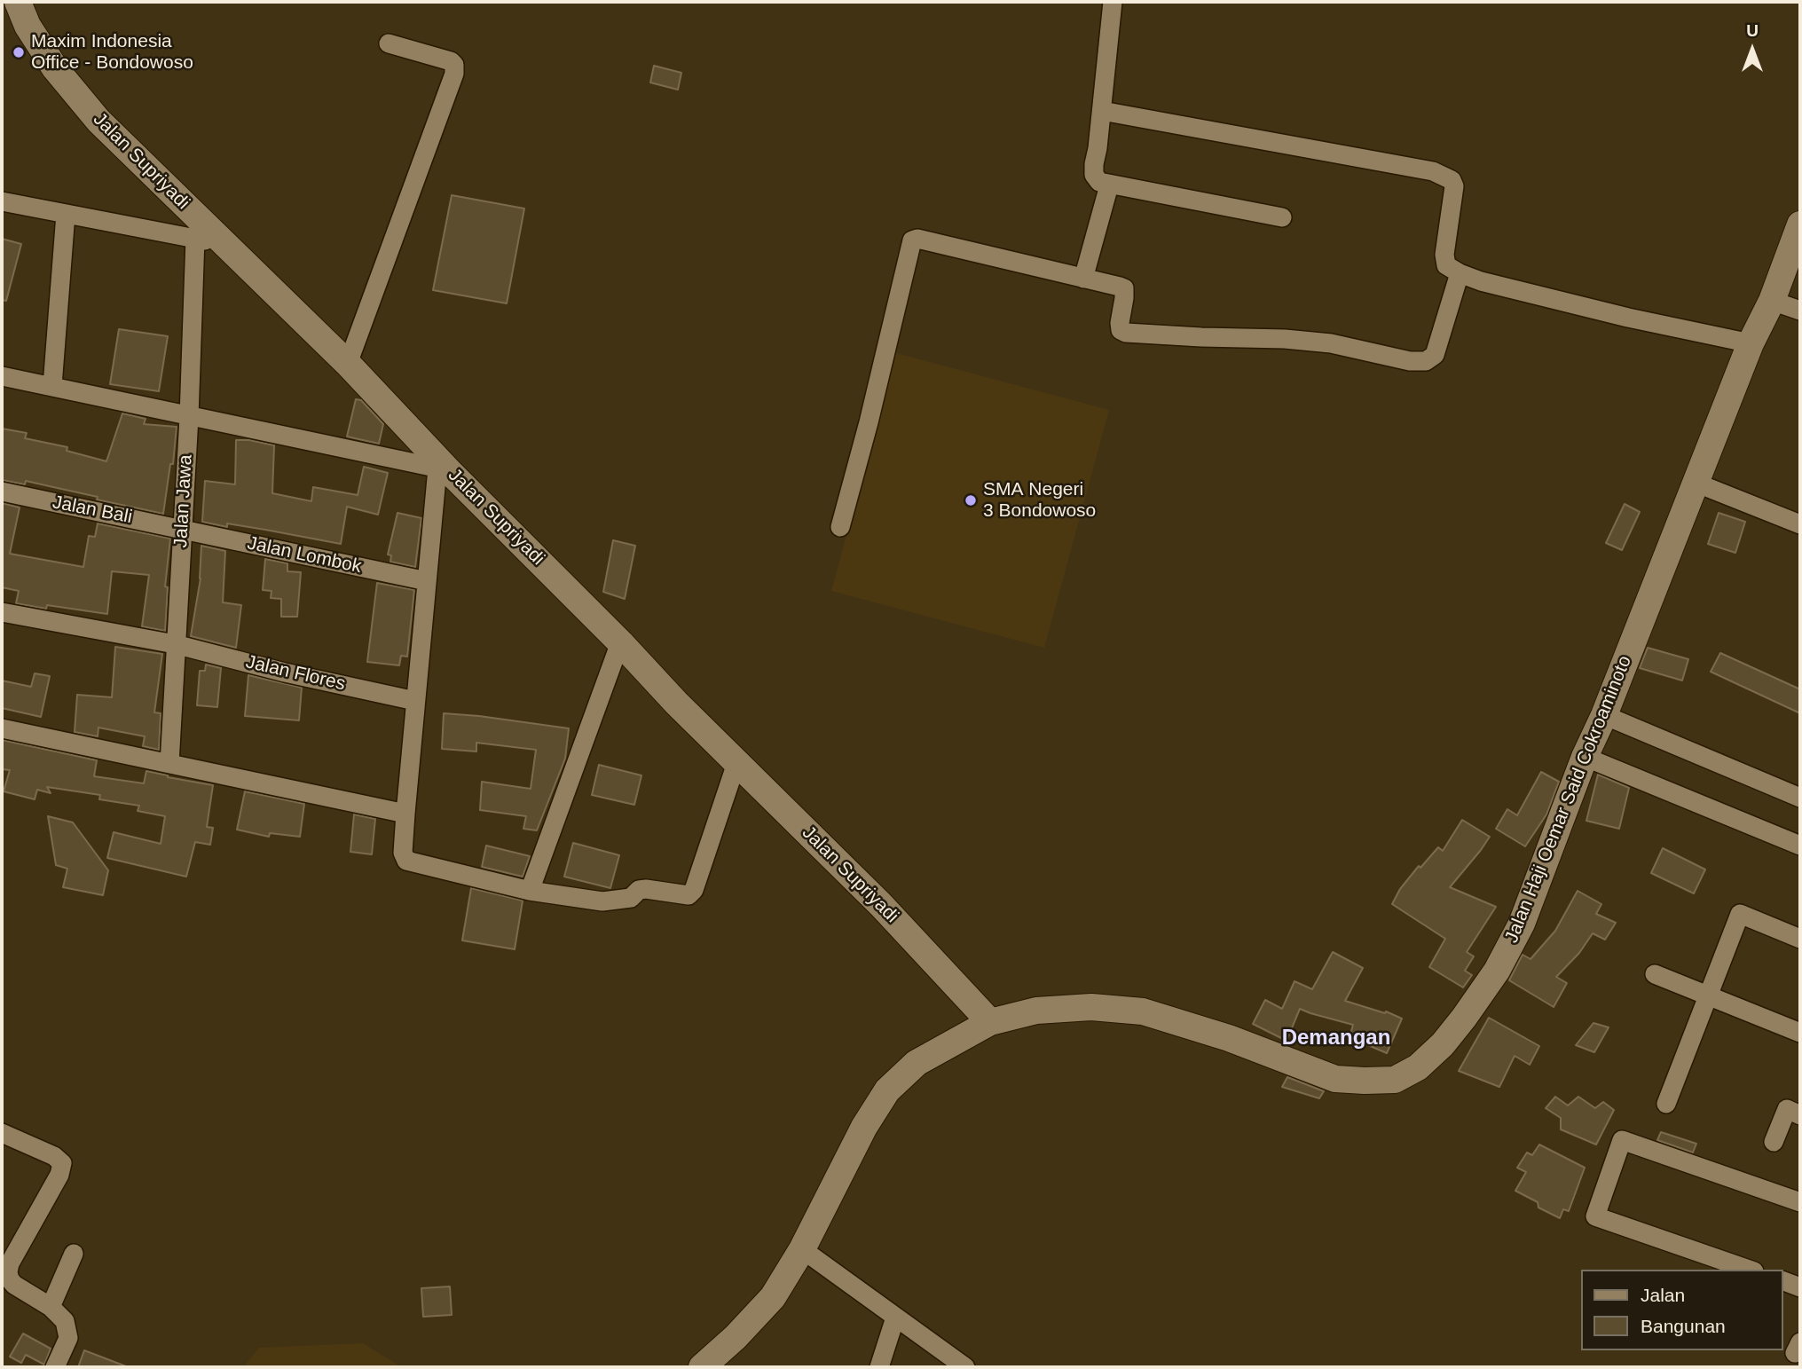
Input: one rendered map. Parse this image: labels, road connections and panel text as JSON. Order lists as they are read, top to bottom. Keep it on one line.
{"streets":{"street":["Jalan Supriyadi","Jalan Jawa","Jalan Bali","Jalan Lombok","Jalan Flores","Jalan Haji Oemar Said Cokroaminoto"]},"crossings":[["Jalan Supriyadi","Jalan Haji Oemar Said Cokroaminoto"],["Jalan Jawa","Jalan Bali"],["Jalan Jawa","Jalan Lombok"],["Jalan Jawa","Jalan Flores"],["Jalan Bali","Jalan Lombok"]],"districts":["Demangan"],"places":["Maxim Indonesia Office - Bondowoso","SMA Negeri 3 Bondowoso"],"legend":["Jalan","Bangunan"],"north":"top"}
